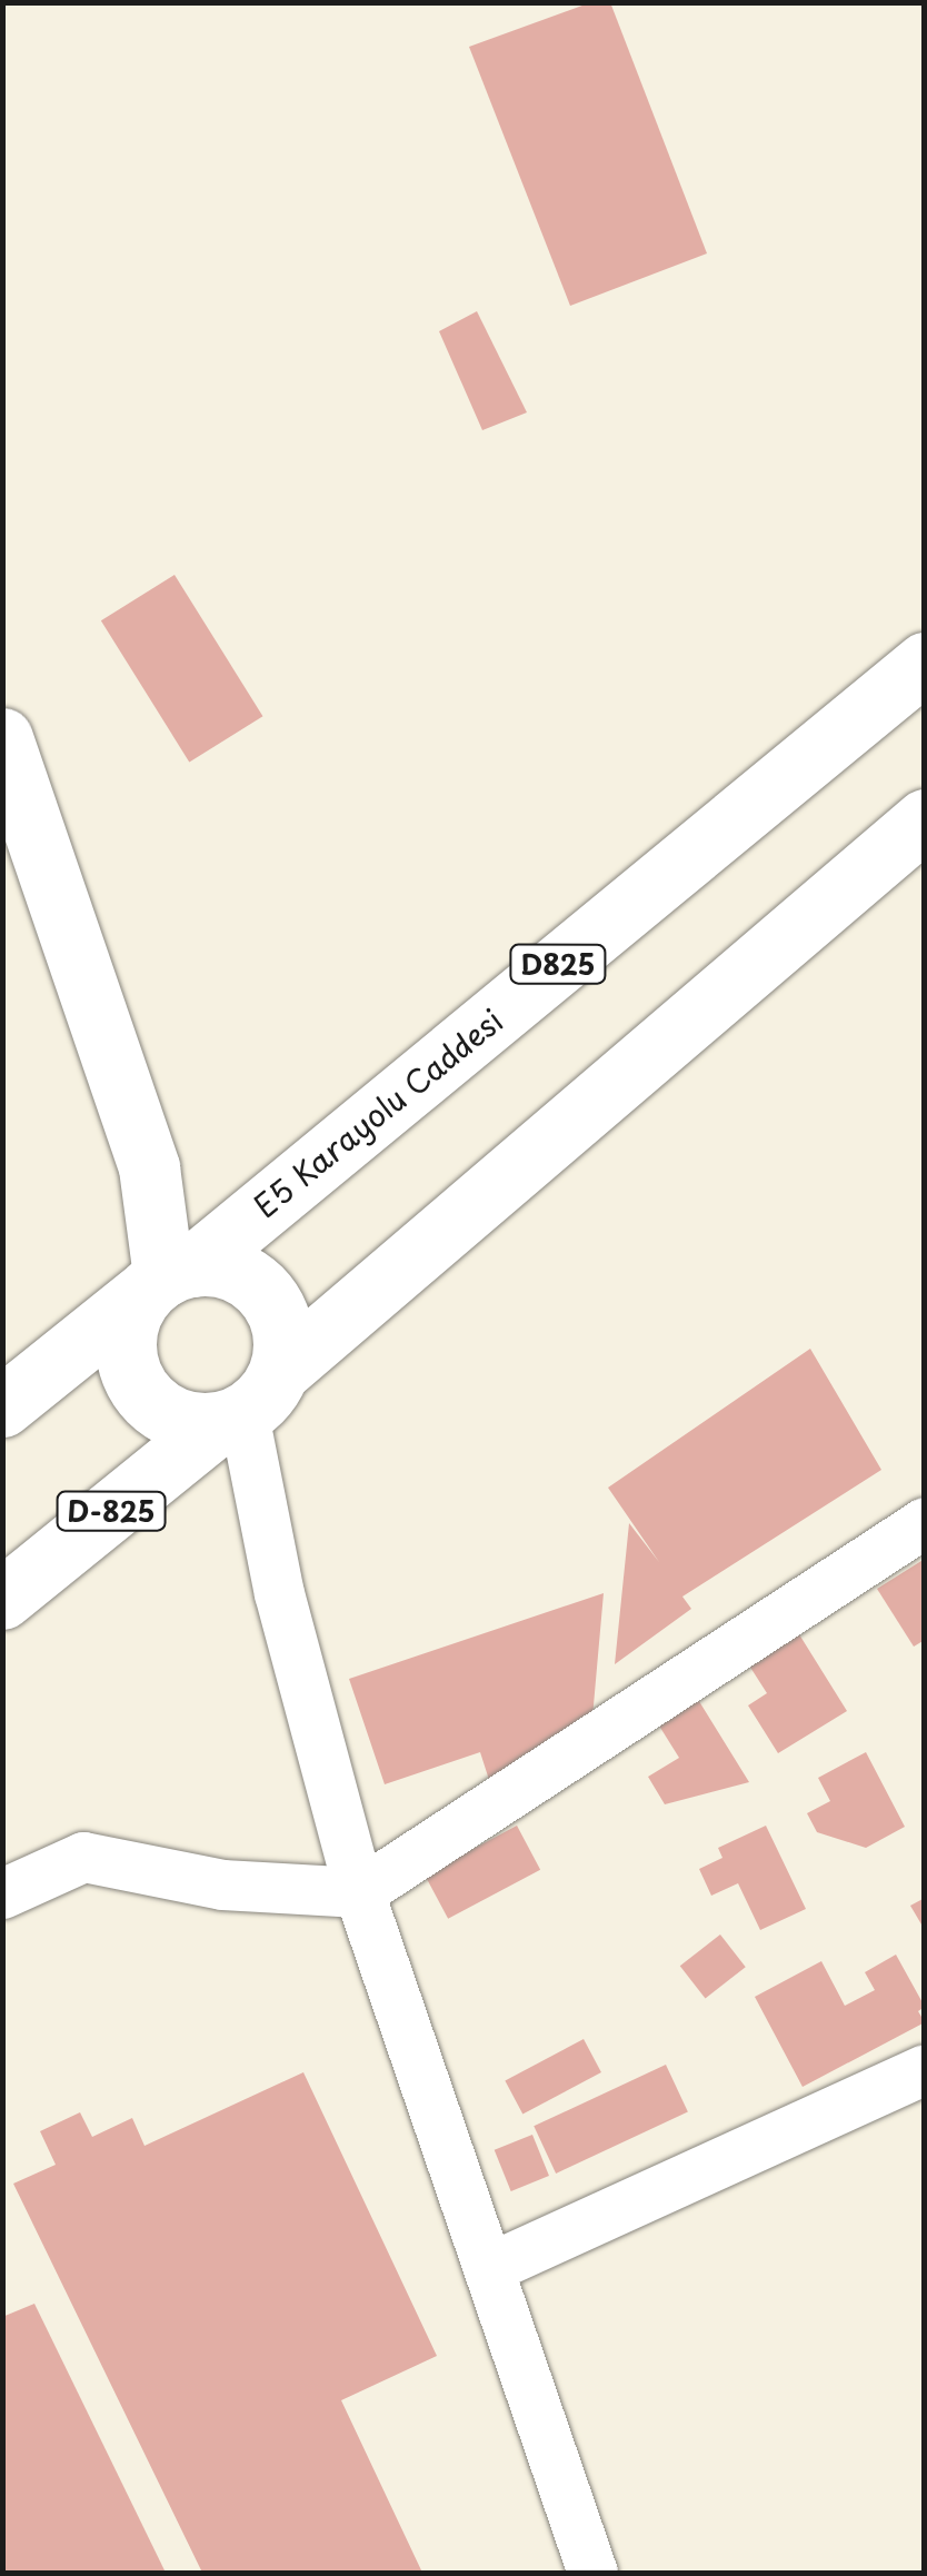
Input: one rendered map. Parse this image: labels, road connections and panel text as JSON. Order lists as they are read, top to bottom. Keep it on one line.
{"streets":{"main road":["D825","E5 Karayolu Caddesi","D-825"]},"crossings":[["E5 Karayolu Caddesi","D-825"]]}
